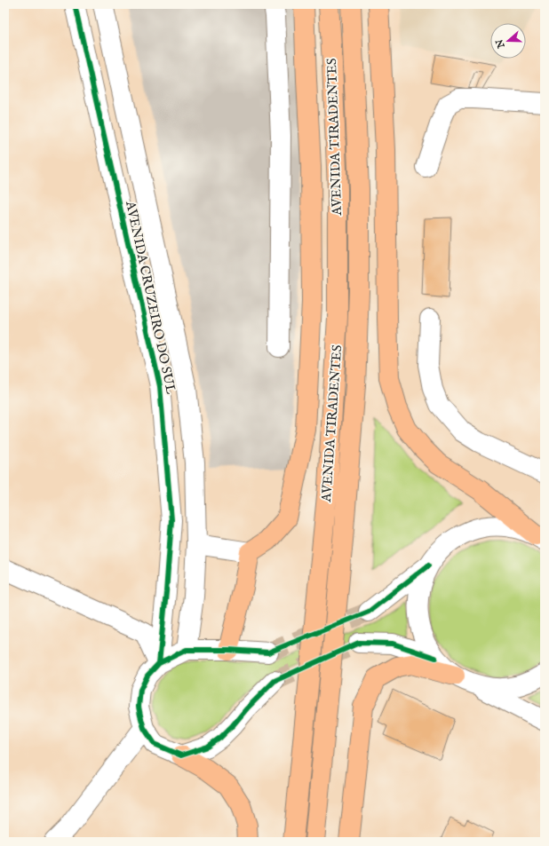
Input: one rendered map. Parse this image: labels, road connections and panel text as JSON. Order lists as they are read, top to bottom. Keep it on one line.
{"streets":{"highway":["AVENIDA TIRADENTES"],"street":["AVENIDA CRUZEIRO DO SUL"]},"north":"left"}
